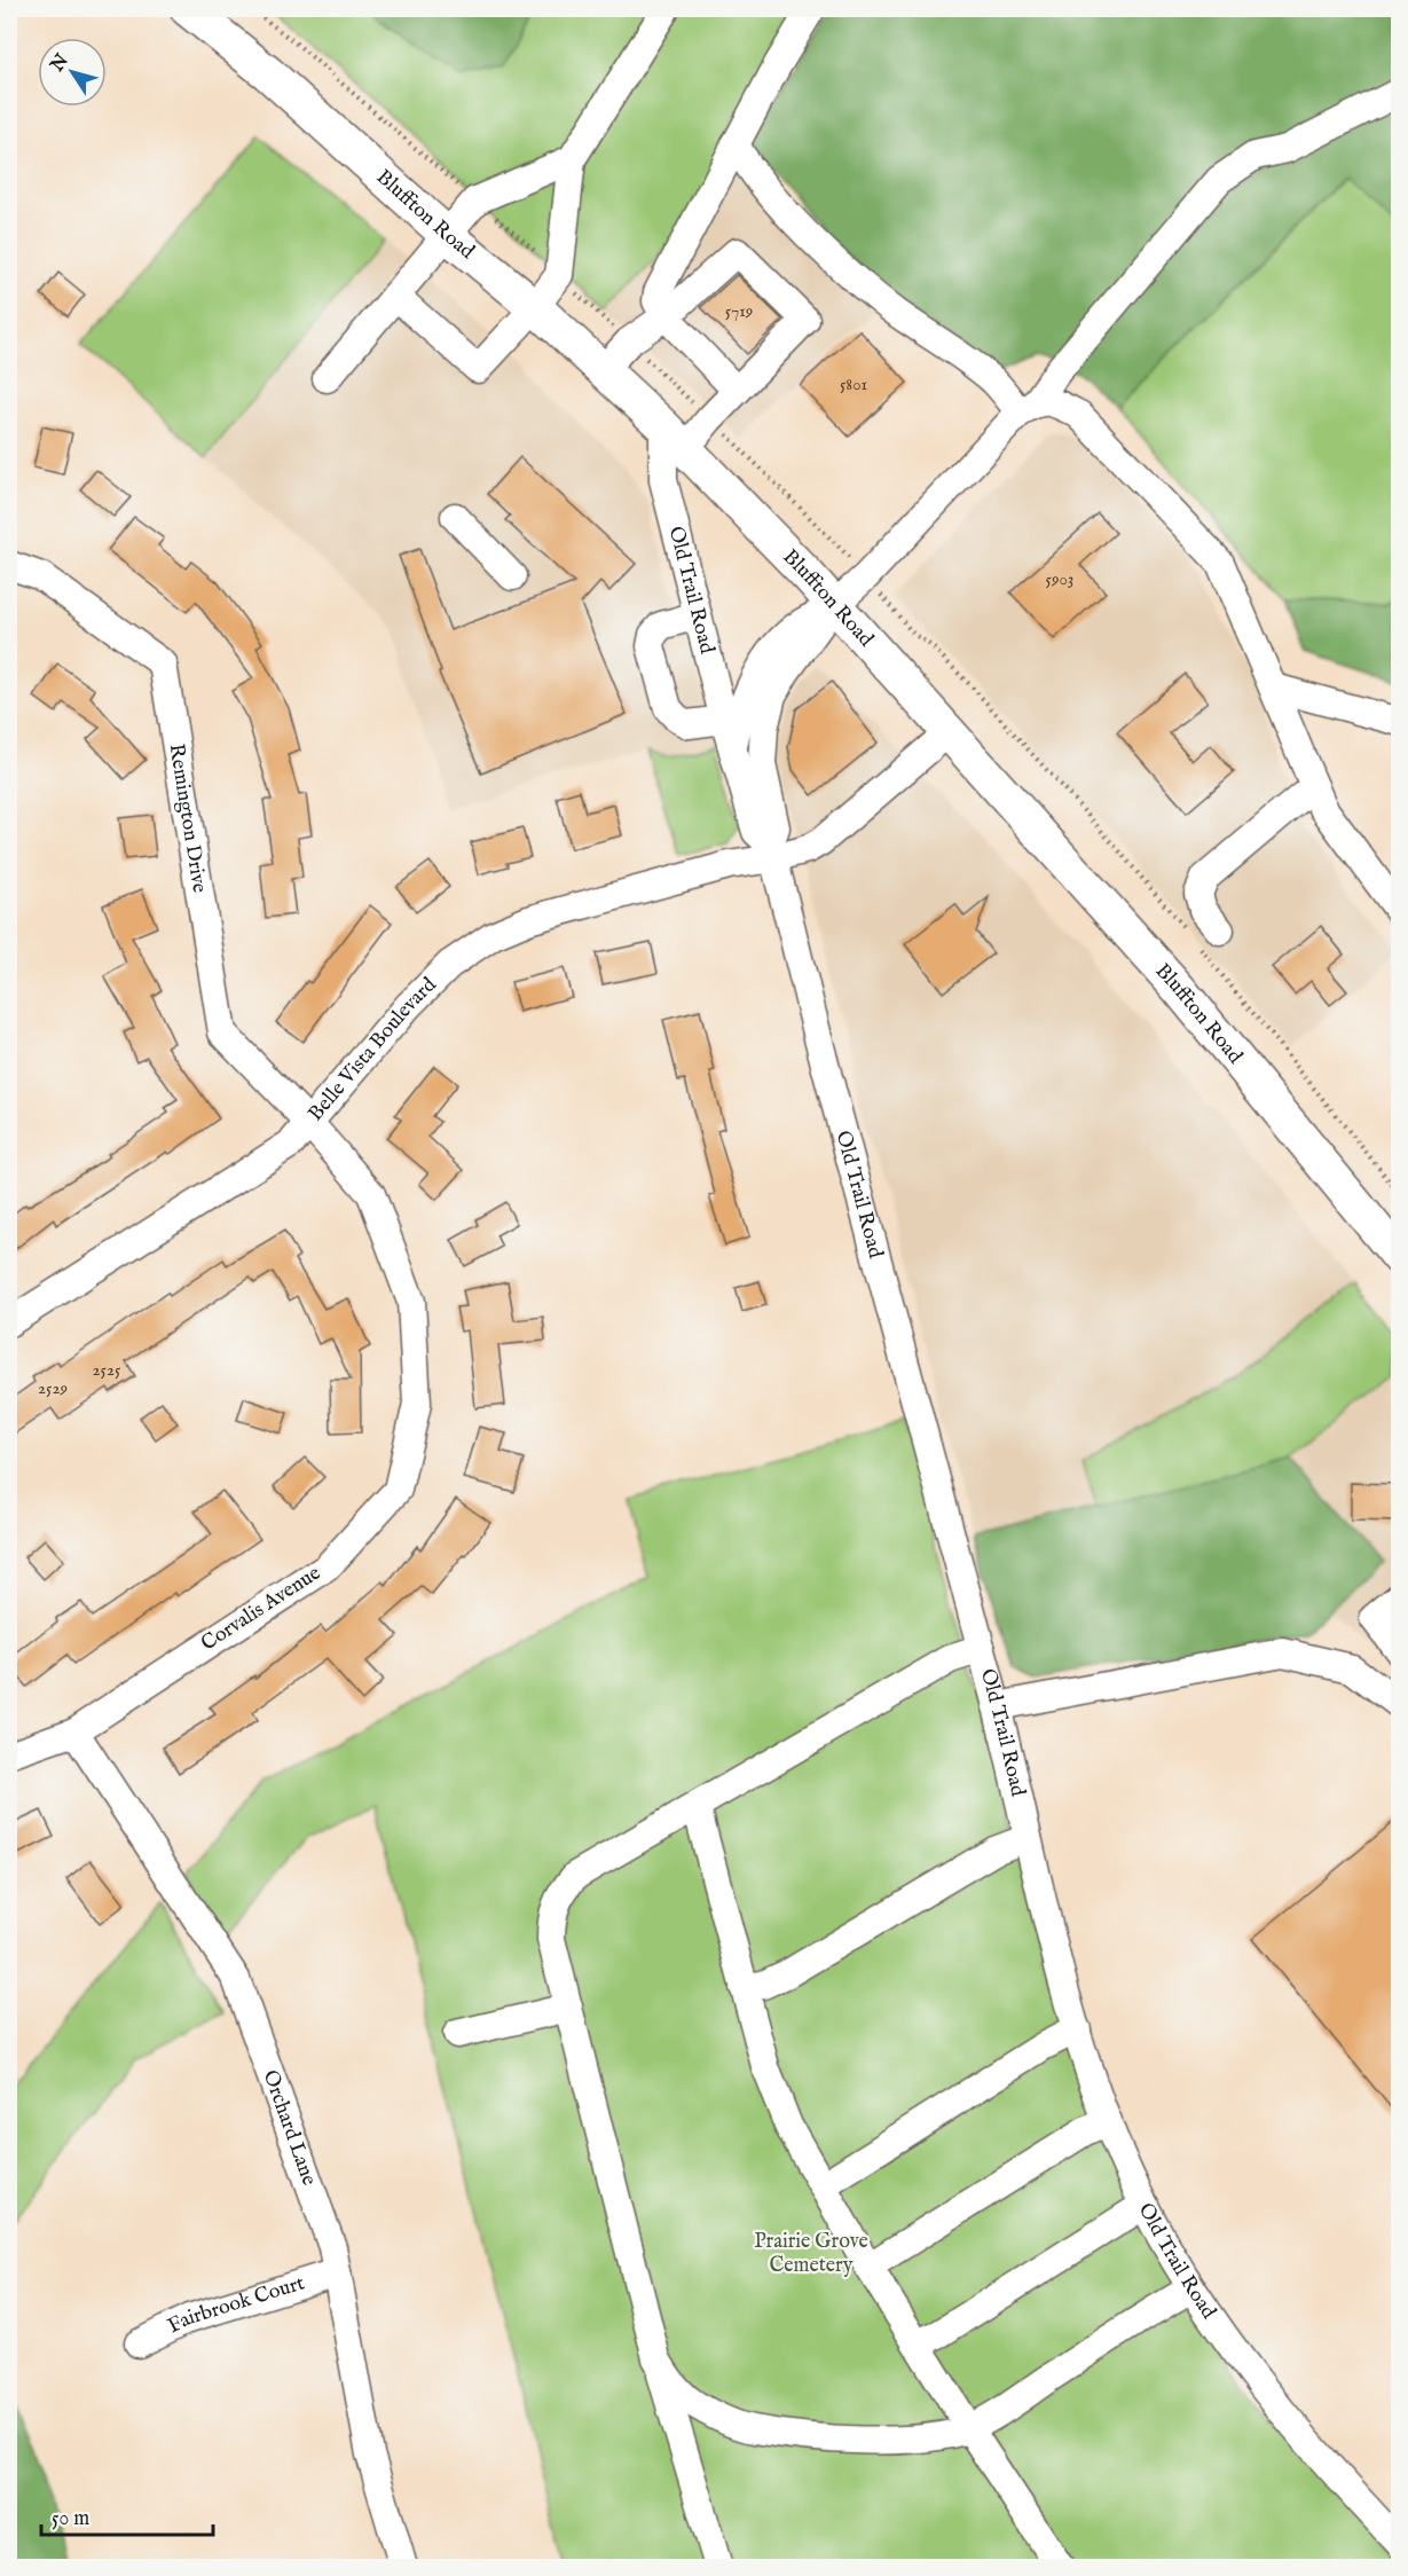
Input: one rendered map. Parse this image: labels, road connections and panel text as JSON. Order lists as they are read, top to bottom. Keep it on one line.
{"streets":{"main road":["Bluffton Road"],"street":["Old Trail Road","Remington Drive","Belle Vista Boulevard","Corvalis Avenue","Orchard Lane","Fairbrook Court"]},"crossings":[["Bluffton Road","Old Trail Road"],["Bluffton Road","Belle Vista Boulevard"],["Old Trail Road","Belle Vista Boulevard"],["Remington Drive","Belle Vista Boulevard"],["Remington Drive","Corvalis Avenue"],["Belle Vista Boulevard","Corvalis Avenue"],["Corvalis Avenue","Orchard Lane"],["Orchard Lane","Fairbrook Court"]],"parks":["Prairie Grove Cemetery"],"house_numbers":["5719","5801","5903","2525","2529"],"scale_bar":"50 m","north":"top left"}
